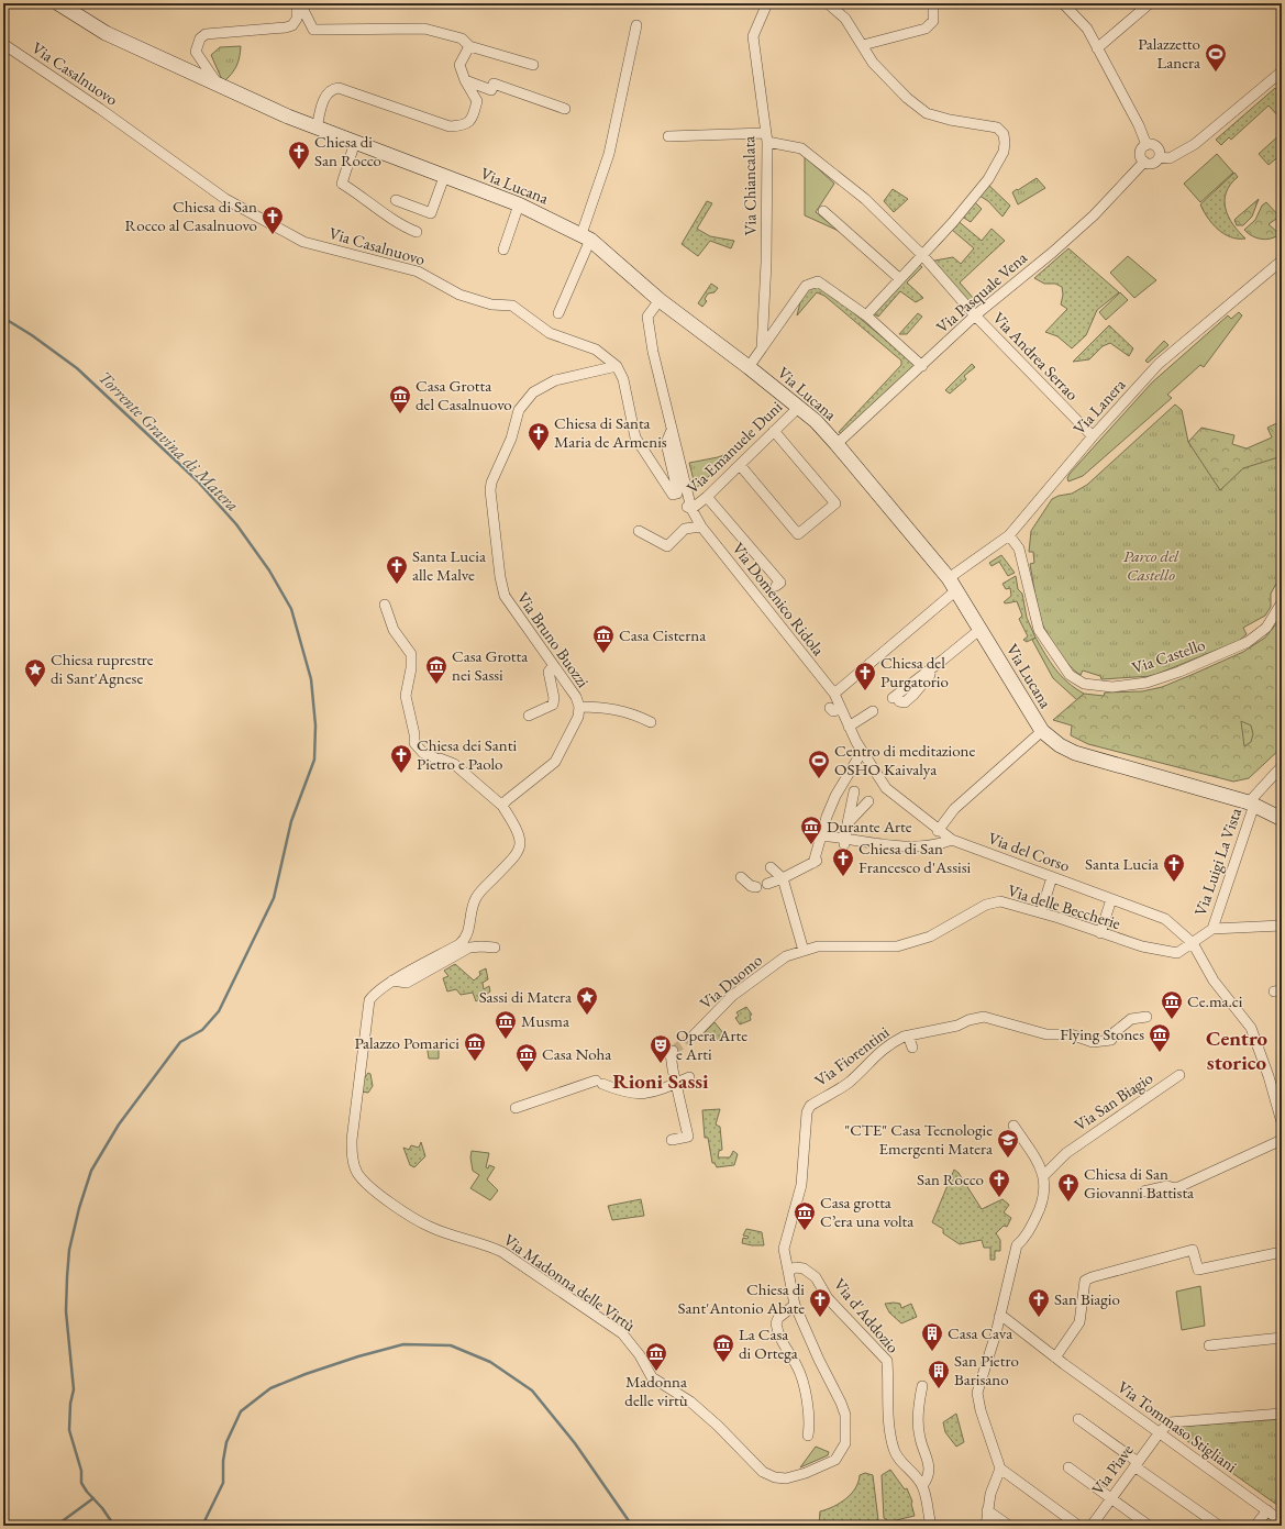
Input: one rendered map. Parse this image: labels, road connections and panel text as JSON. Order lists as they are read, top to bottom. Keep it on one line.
{"streets":{"street":["Via Casalnuovo","Via Lucana","Via Chiancalata","Via Pasquale Vena","Via Andrea Serrao","Via Lanera","Via Emanuele Duni","Via Domenico Ridola","Via Bruno Buozzi","Via Castello","Via del Corso","Via Luigi La Vista","Via delle Beccherie","Via Duomo","Via Fiorentini","Via San Biagio","Via Madonna delle Virtù","Via d'Addozio","Via Tommaso Stigliani","Via Piave"]},"crossings":[["Via Casalnuovo","Via Bruno Buozzi"],["Via Lucana","Via Pasquale Vena"],["Via Lucana","Via Lanera"],["Via Lucana","Via Emanuele Duni"],["Via Lucana","Via Domenico Ridola"],["Via Lucana","Via Luigi La Vista"],["Via Chiancalata","Via Andrea Serrao"],["Via Pasquale Vena","Via Andrea Serrao"],["Via Andrea Serrao","Via Lanera"],["Via Lanera","Via Domenico Ridola"],["Via Lanera","Via Castello"],["Via Emanuele Duni","Via Domenico Ridola"],["Via Domenico Ridola","Via del Corso"],["Via Bruno Buozzi","Via Madonna delle Virtù"],["Via del Corso","Via delle Beccherie"],["Via Luigi La Vista","Via delle Beccherie"],["Via delle Beccherie","Via Duomo"],["Via Fiorentini","Via d'Addozio"],["Via Tommaso Stigliani","Via Piave"]],"districts":["Centro storico","Rioni Sassi"],"water":["Torrente Gravina di Matera"],"parks":["Parco del Castello"],"places":{"sports":["Palazzetto Lanera","Centro di meditazione OSHO Kaivalya"],"church":["Chiesa di San Rocco","Chiesa di San Rocco al Casalnuovo","Chiesa di Santa Maria de Armenis","Santa Lucia alle Malve","Chiesa del Purgatorio","Chiesa dei Santi Pietro e Paolo","Chiesa di San Francesco d'Assisi","Santa Lucia","San Rocco","Chiesa di San Giovanni Battista","Chiesa di Sant'Antonio Abate","San Biagio"],"museum":["Casa Grotta del Casalnuovo","Casa Cisterna","Casa Grotta nei Sassi","Durante Arte","Ce.ma.ci","Musma","Flying Stones","Palazzo Pomarici","Casa Noha","Casa grotta C’era una volta","La Casa di Ortega","Madonna delle virtù"],"place":["Chiesa ruprestre di Sant'Agnese","Sassi di Matera"],"theatre":["Opera Arte e Arti"],"school or university":["\"CTE\" Casa Tecnologie Emergenti Matera"],"building":["Casa Cava","San Pietro Barisano"]}}
